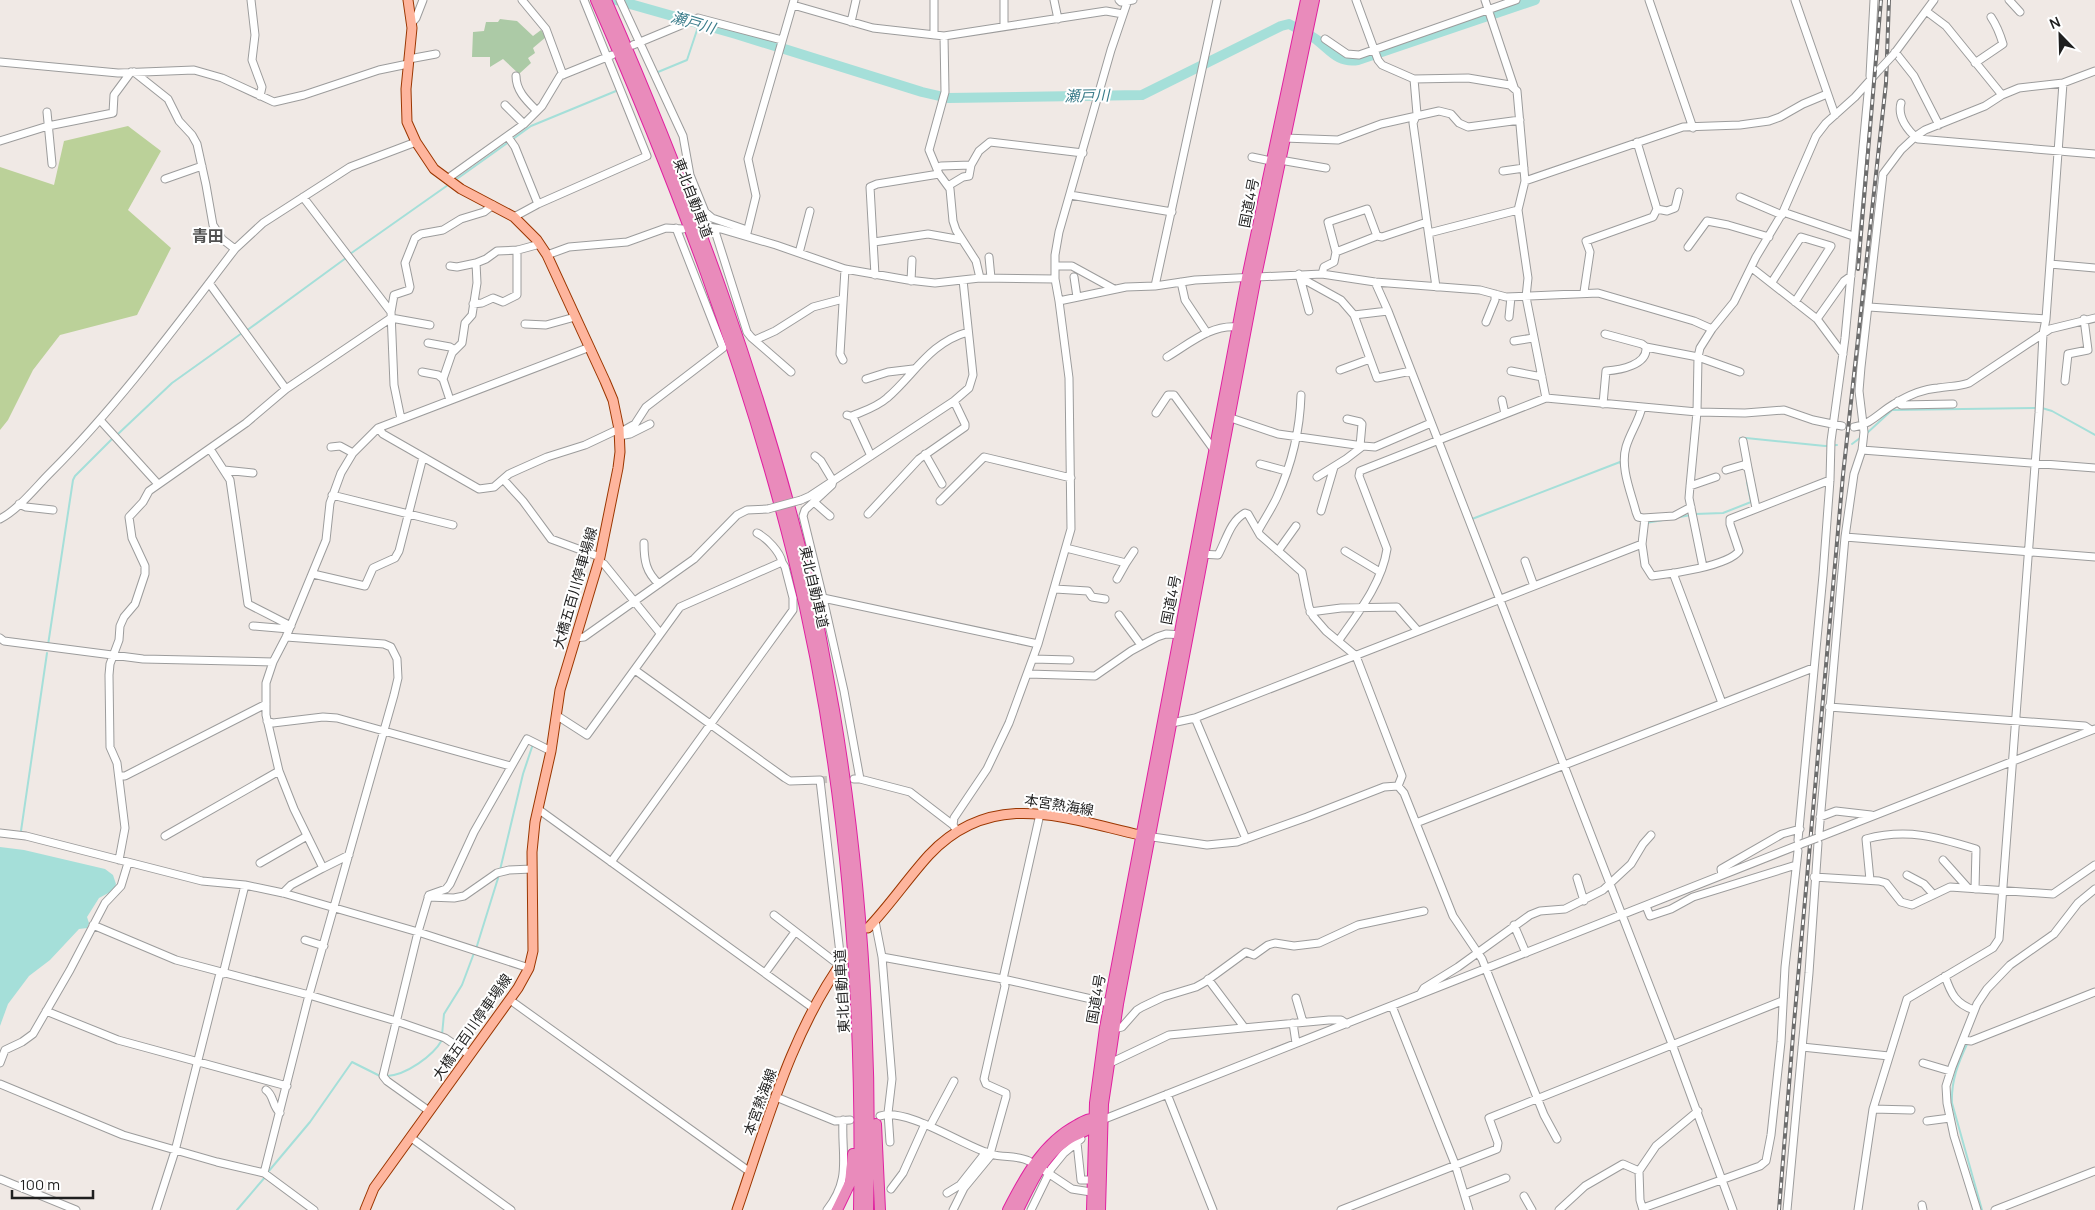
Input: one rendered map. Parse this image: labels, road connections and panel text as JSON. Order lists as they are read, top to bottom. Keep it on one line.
{"streets":{"highway":["東北自動車道","国道4号"],"main road":["大橋五百川停車場線","本宮熱海線"]},"crossings":[["国道4号","本宮熱海線"]],"districts":["青田"],"water":["瀬戸川"],"scale_bar":"100 m","north":"top left"}
